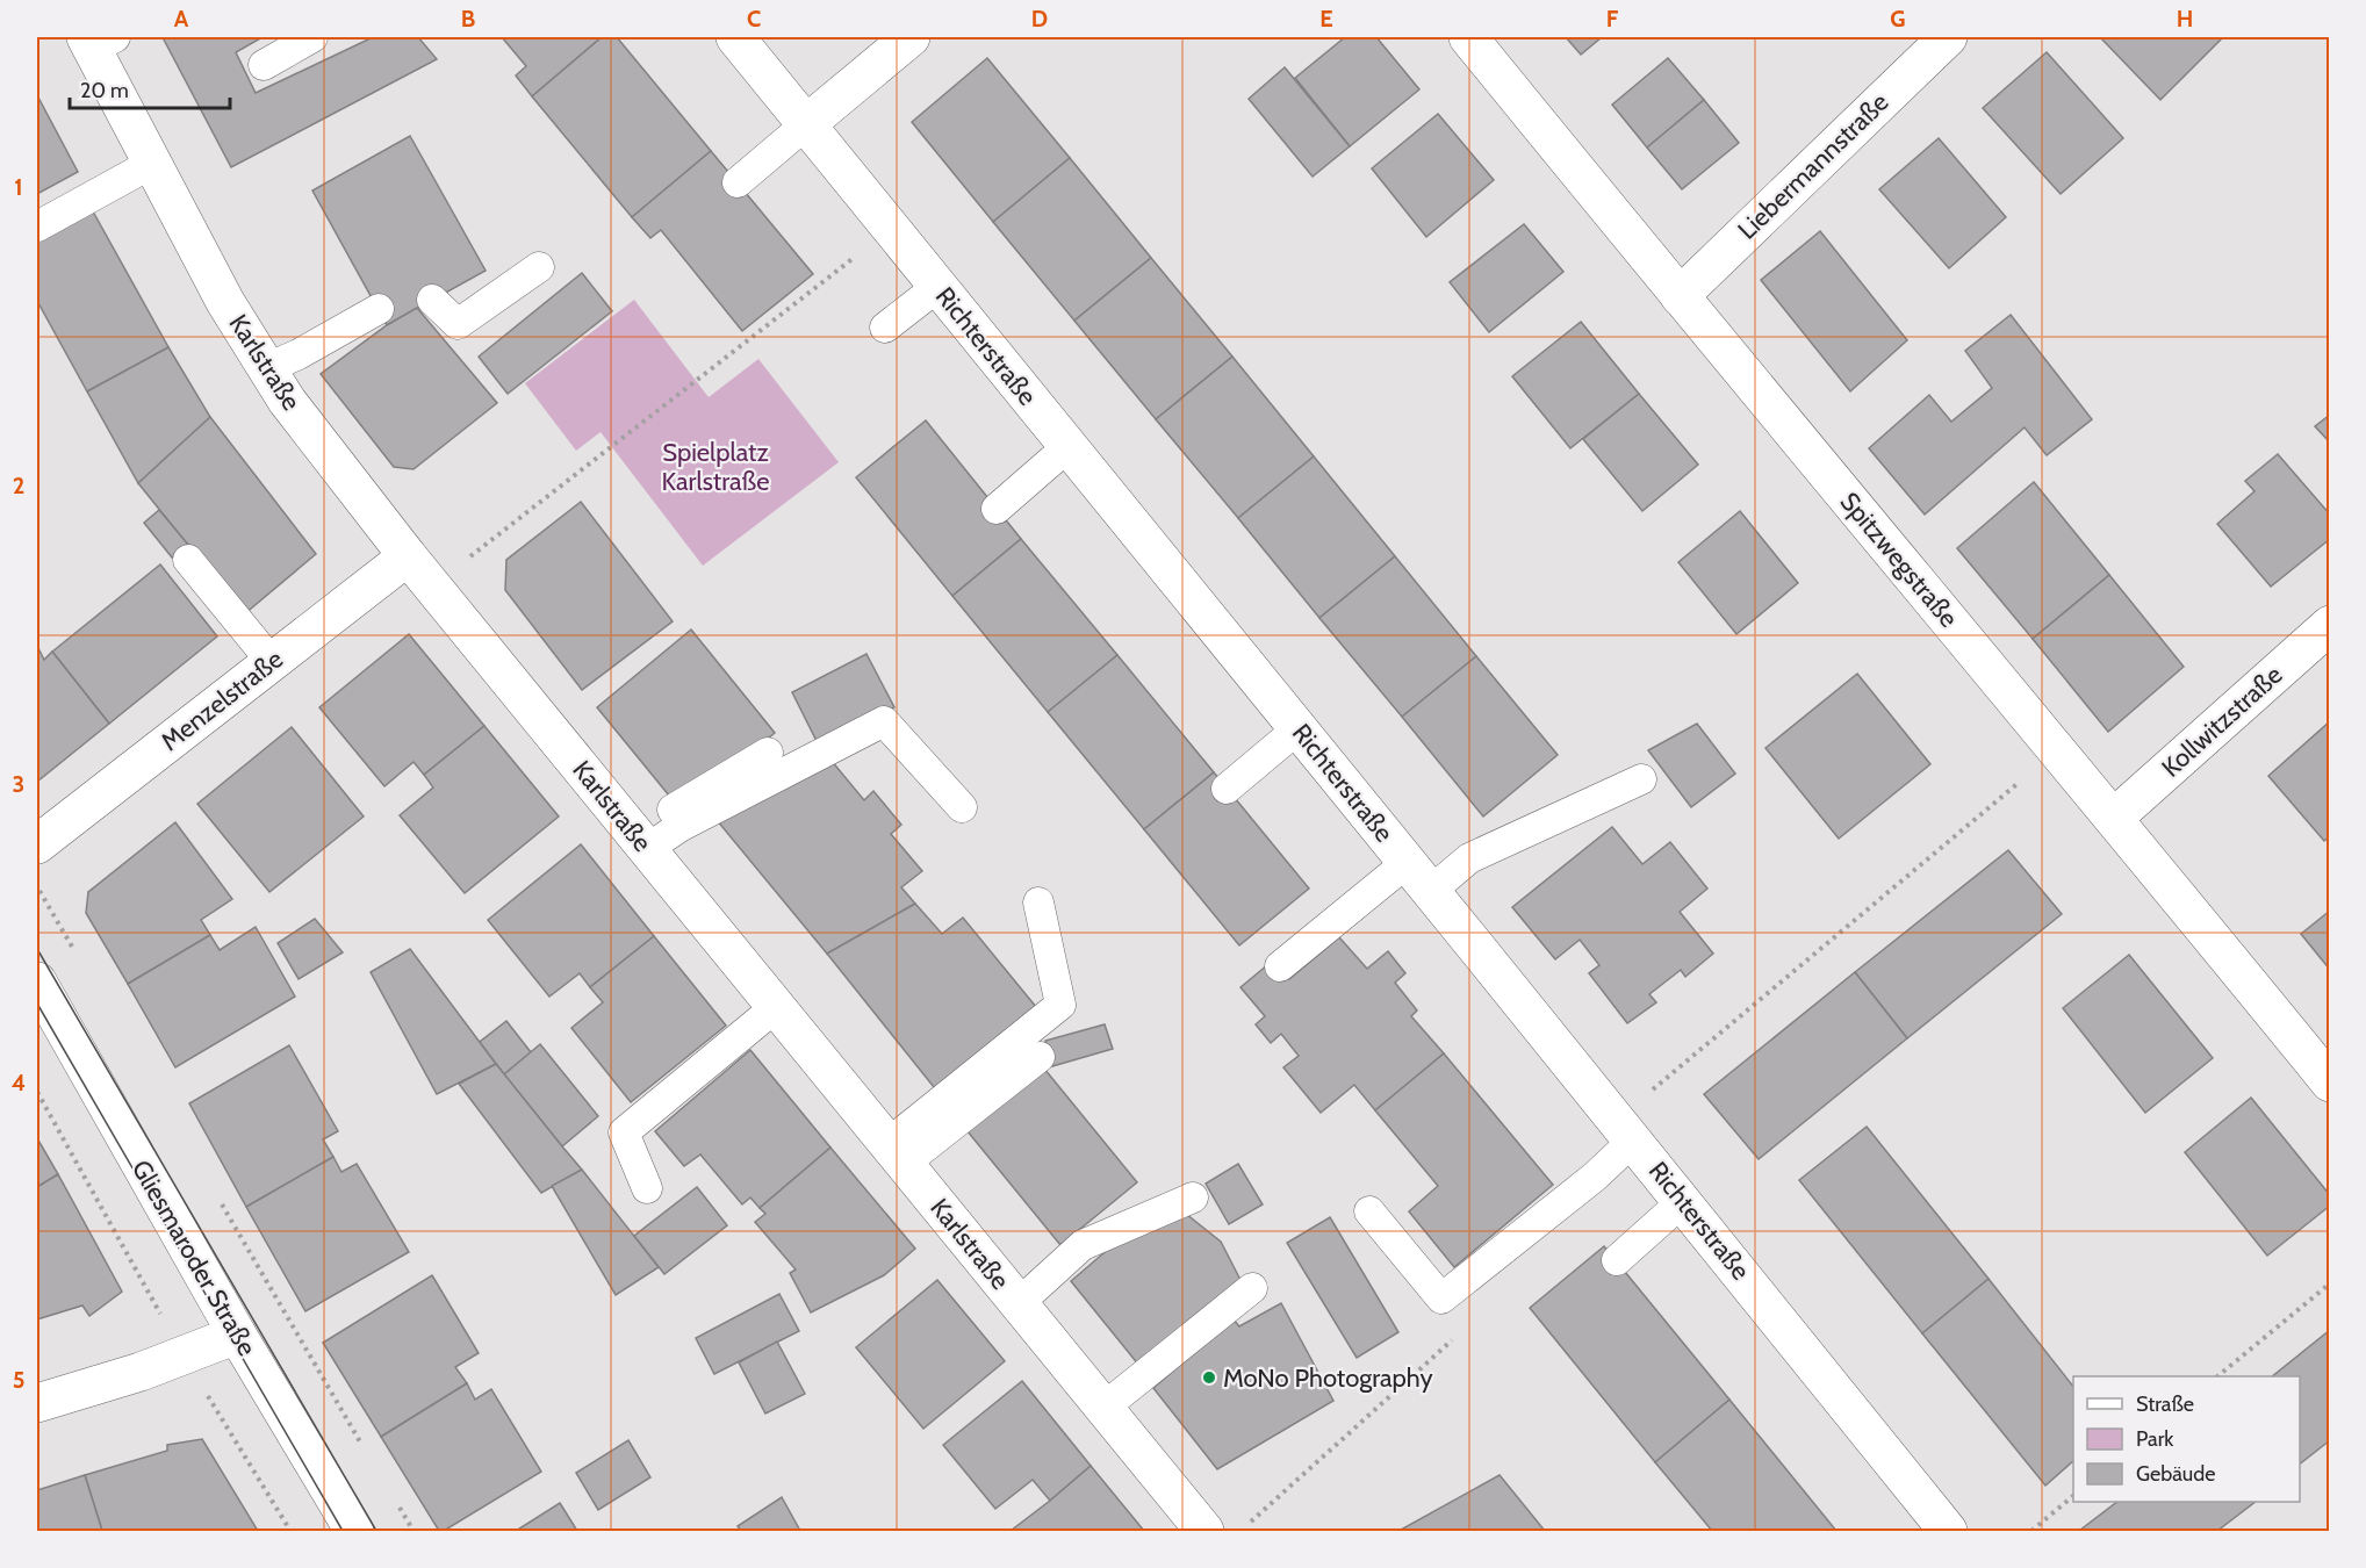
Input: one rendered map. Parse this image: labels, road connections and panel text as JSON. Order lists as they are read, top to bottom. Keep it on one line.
{"streets":{"street":["Liebermannstraße","Richterstraße","Karlstraße","Spitzwegstraße","Menzelstraße","Kollwitzstraße","Gliesmaroder Straße"]},"crossings":[["Liebermannstraße","Spitzwegstraße"],["Karlstraße","Menzelstraße"],["Spitzwegstraße","Kollwitzstraße"]],"parks":["Spielplatz Karlstraße"],"places":["MoNo Photography"],"legend":["Straße","Park","Gebäude"],"scale_bar":"20 m","grid":{"columns":["A","B","C","D","E","F","G","H"],"rows":["1","2","3","4","5"]}}
